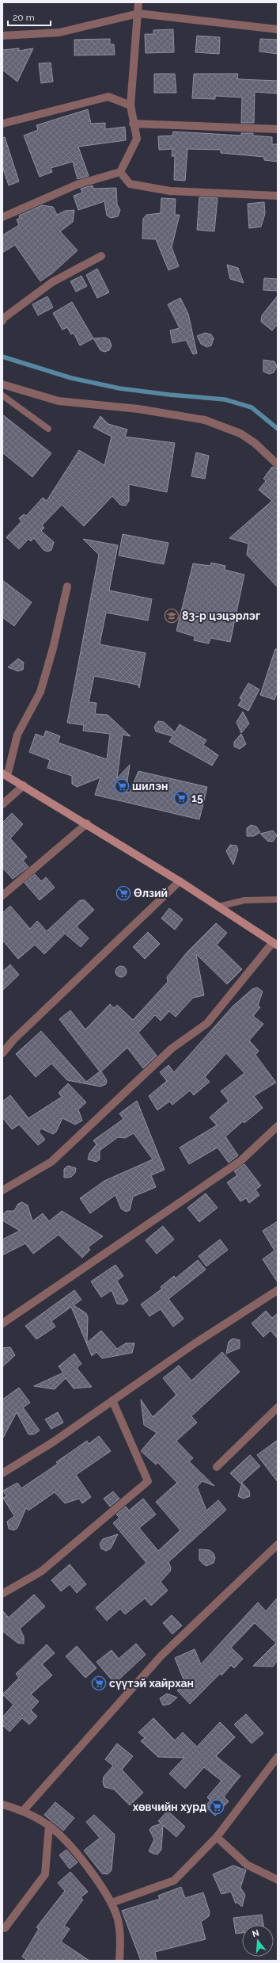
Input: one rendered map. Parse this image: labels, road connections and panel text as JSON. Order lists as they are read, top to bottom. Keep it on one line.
{"places":{"school or university":["83-р цэцэрлэг"],"supermarket":["шилэн","15","Өлзий","сүүтэй хайрхан","хөвчийн хурд"]},"scale_bar":"20 m","north":"top"}
